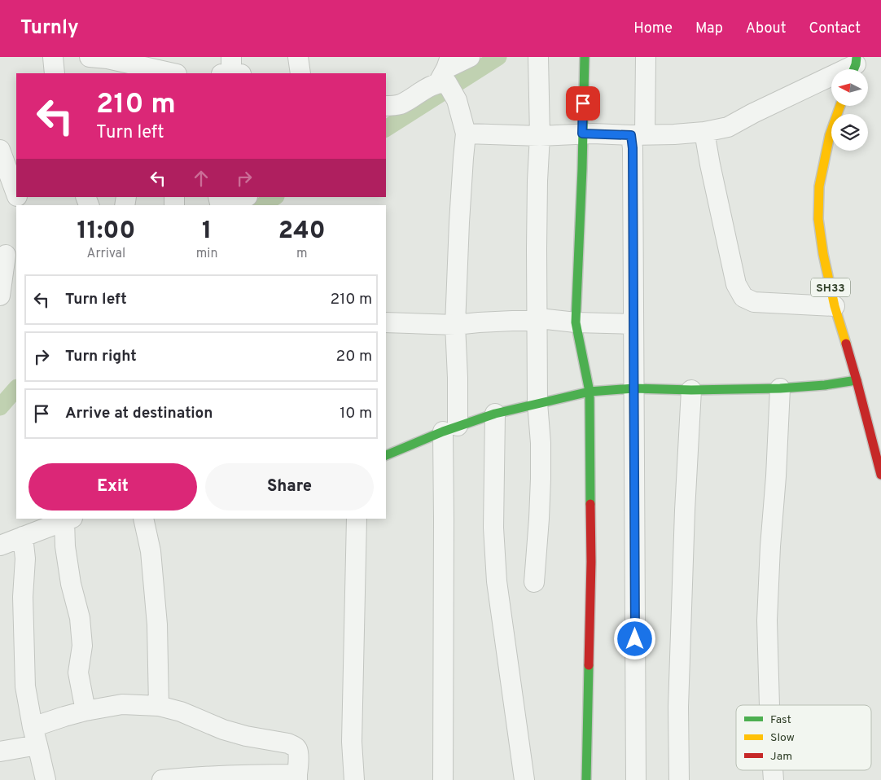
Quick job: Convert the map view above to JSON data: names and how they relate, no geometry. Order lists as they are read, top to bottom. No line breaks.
{"streets":{"street":["SH33"]},"legend":["Fast","Slow","Jam"],"north":"left","page":{"header":"Turnly","nav":["Home","Map","About","Contact"],"turn":["210 m","Turn left"],"eta":["11:00","Arrival","1","min","240","m"],"list":[{"name":"Turn left","value":"210 m"},{"name":"Turn right","value":"20 m"},{"name":"Arrive at destination","value":"10 m"}],"buttons":["Exit","Share"]}}
